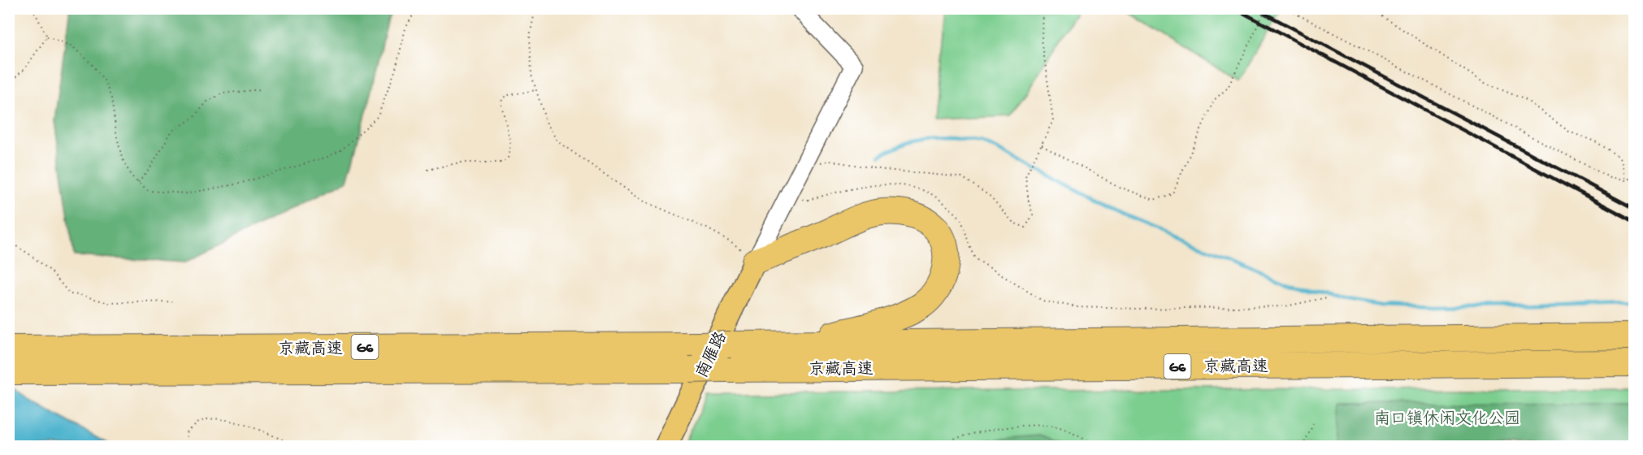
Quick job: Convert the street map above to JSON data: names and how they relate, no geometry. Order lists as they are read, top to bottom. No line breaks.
{"streets":{"highway":["G6","京藏高速"],"main road":["南雁路"]},"parks":["南口镇休闲文化公园"]}
